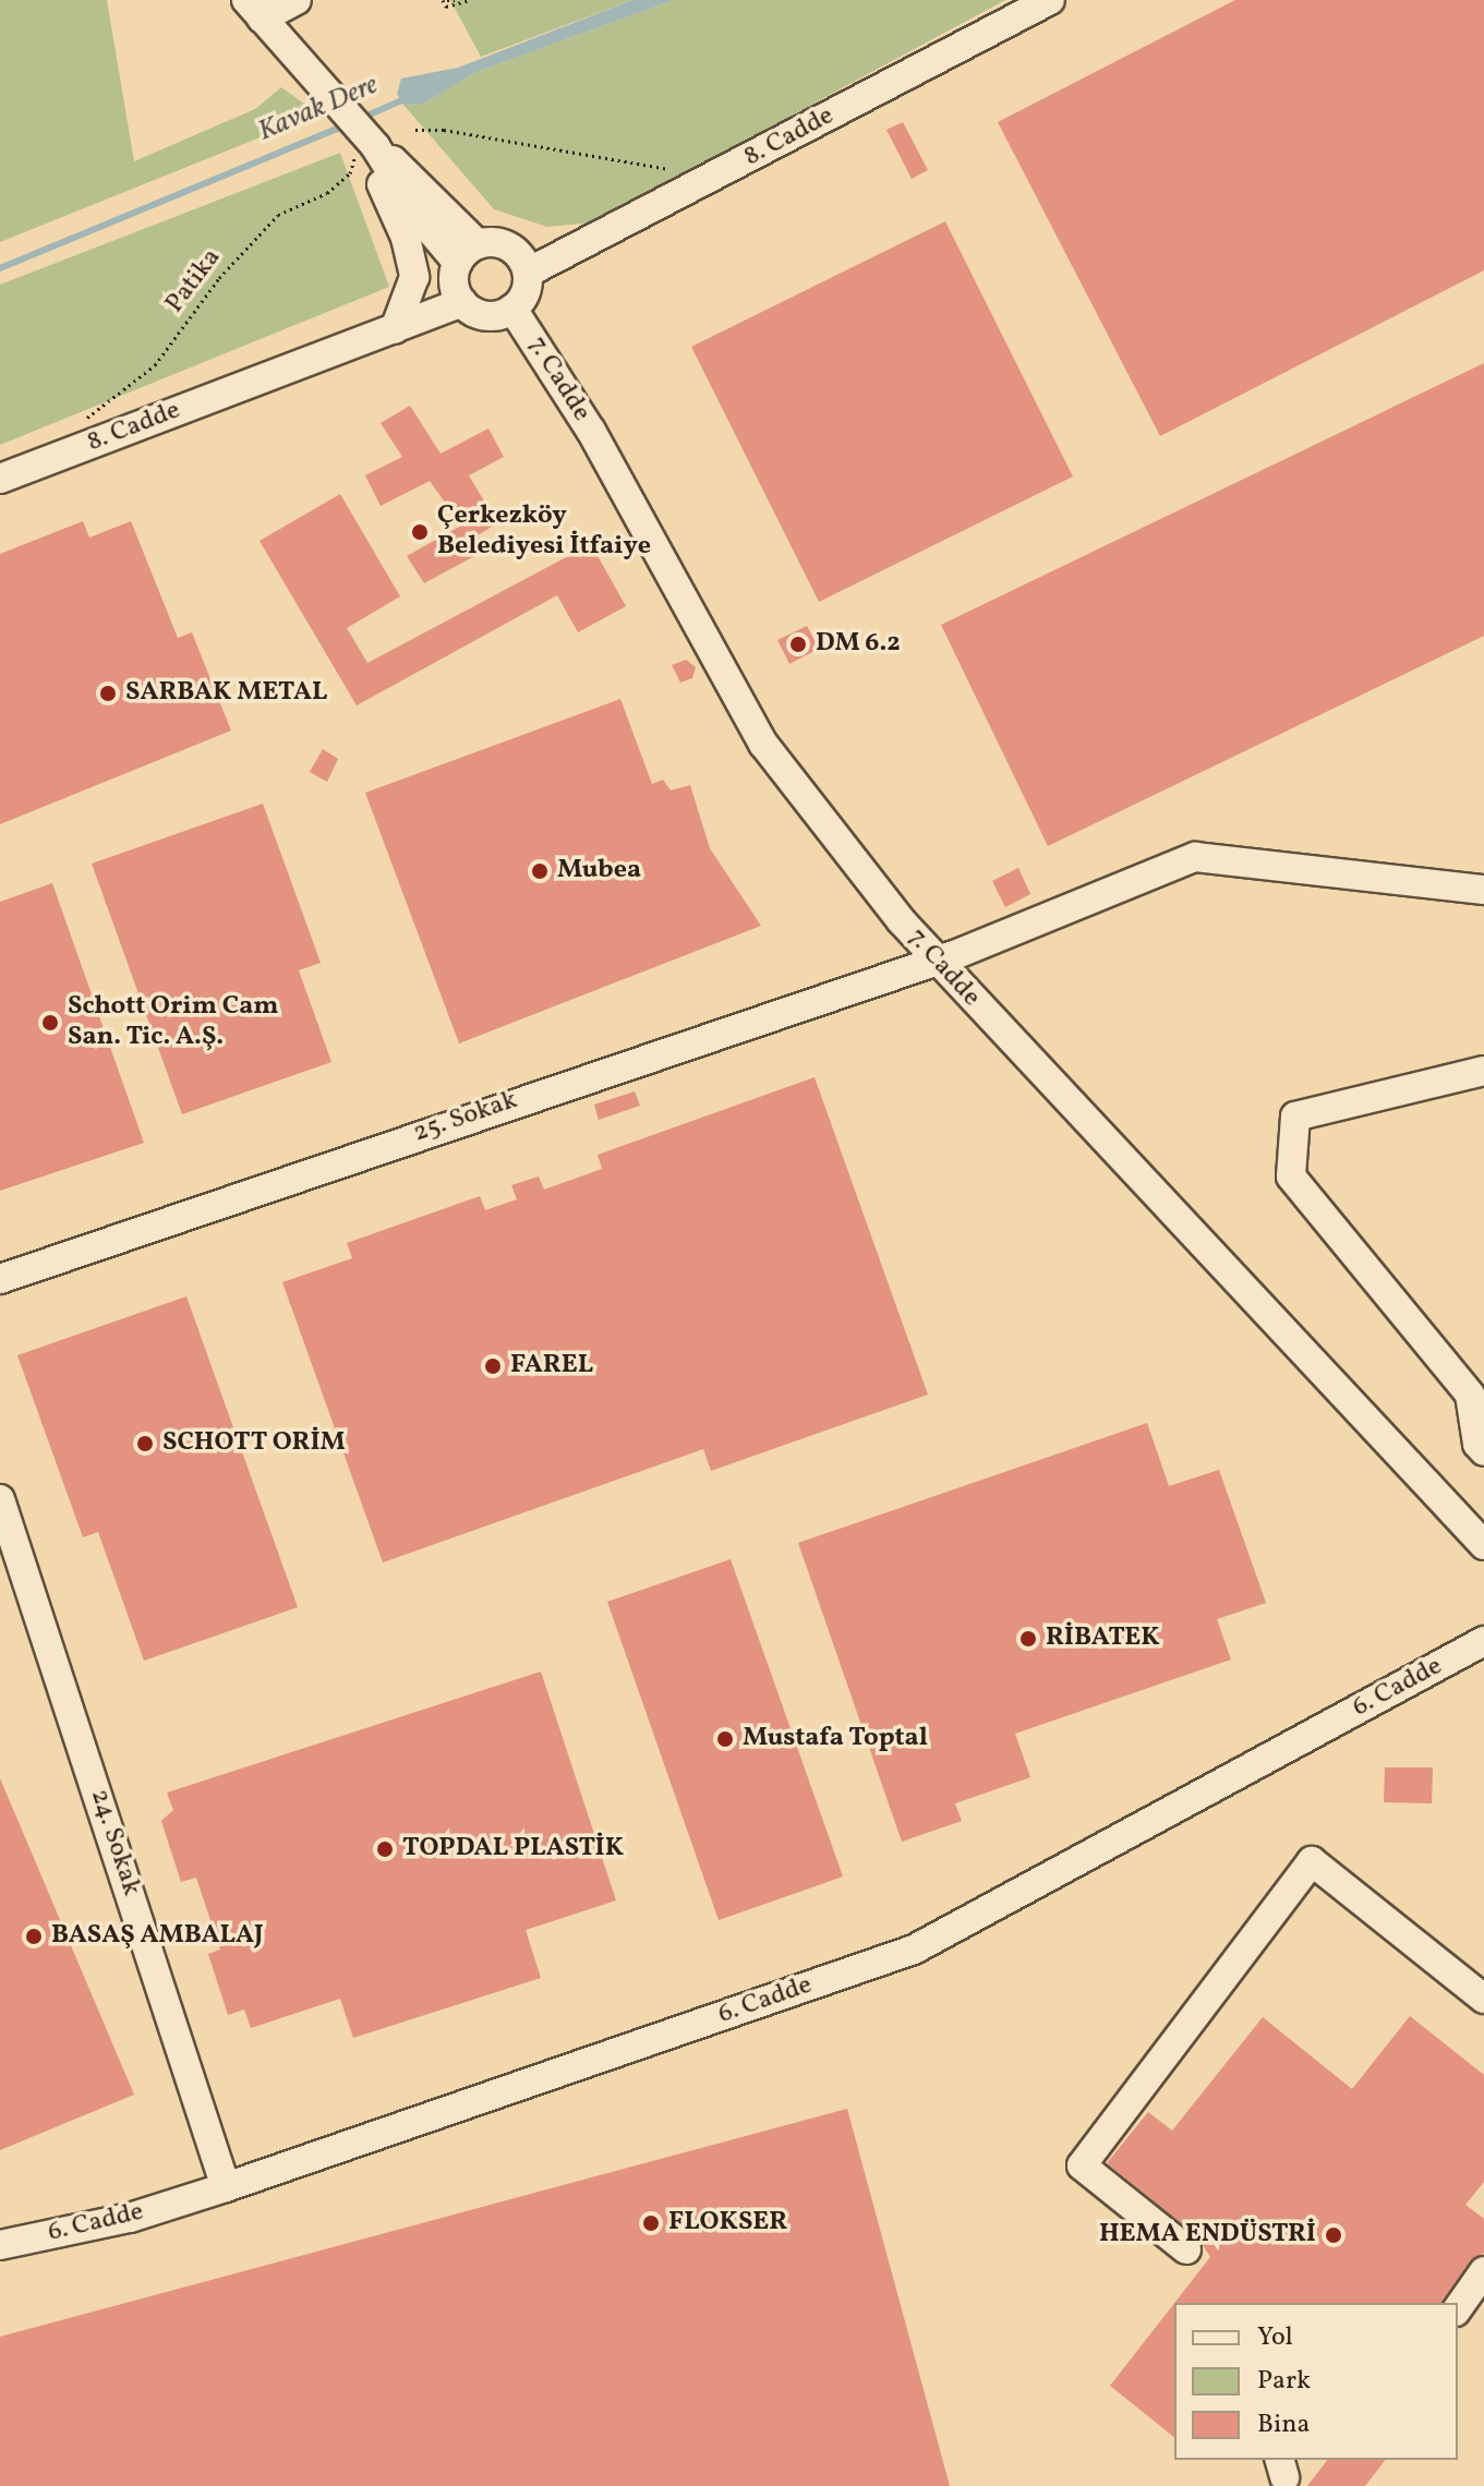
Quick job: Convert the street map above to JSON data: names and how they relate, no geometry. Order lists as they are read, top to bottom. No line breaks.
{"streets":{"street":["8. Cadde","7. Cadde","25. Sokak","6. Cadde","24. Sokak"],"path":["Patika"]},"crossings":[["8. Cadde","7. Cadde"],["7. Cadde","25. Sokak"],["6. Cadde","24. Sokak"]],"water":["Kavak Dere"],"places":["Çerkezköy Belediyesi İtfaiye","DM 6.2","SARBAK METAL","Mubea","Schott Orim Cam San. Tic. A.Ş.","FAREL","SCHOTT ORİM","RİBATEK","Mustafa Toptal","TOPDAL PLASTİK","BASAŞ AMBALAJ","FLOKSER","HEMA ENDÜSTRİ"],"legend":["Yol","Park","Bina"]}
